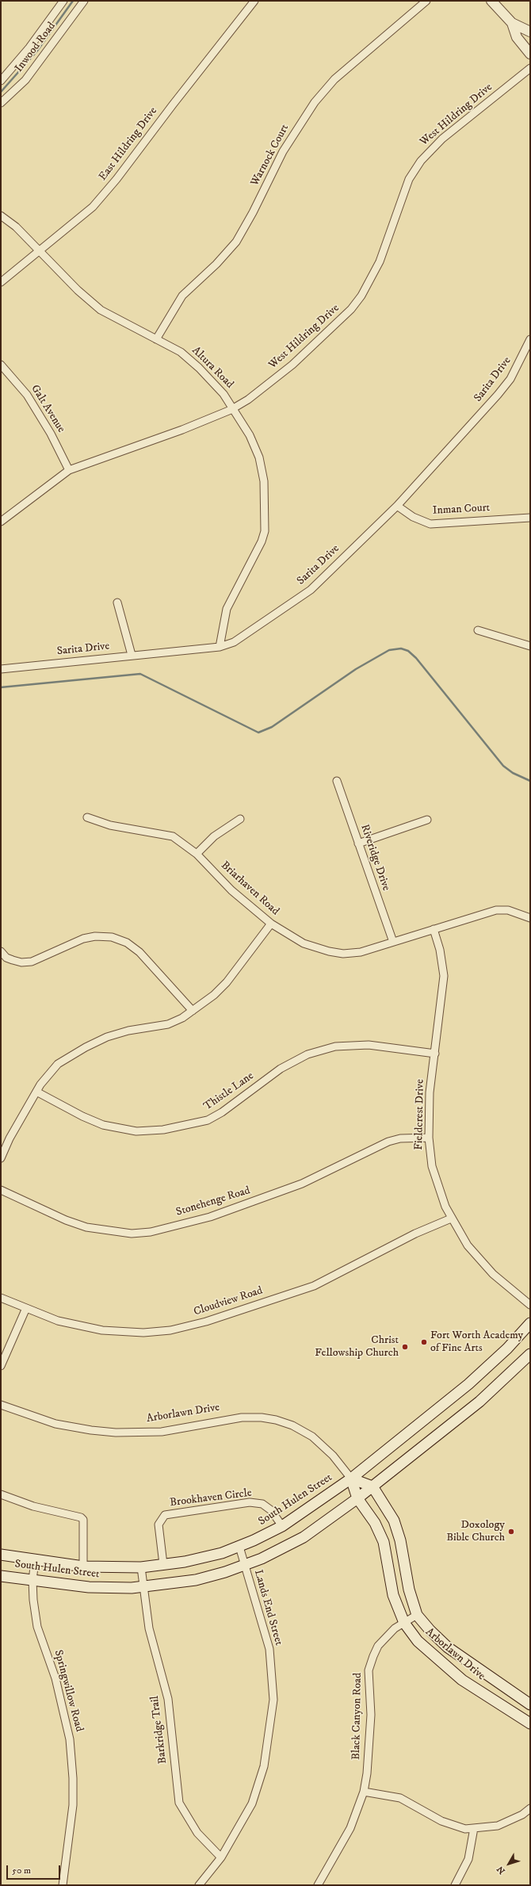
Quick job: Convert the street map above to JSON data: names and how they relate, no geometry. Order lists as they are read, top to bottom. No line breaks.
{"streets":{"main road":["Arborlawn Drive","South Hulen Street"],"street":["Inwood Road","West Hildring Drive","East Hildring Drive","Warnock Court","Altura Road","Sarita Drive","Galt Avenue","Inman Court","Riveridge Drive","Briarhaven Road","Thistle Lane","Fieldcrest Drive","Stonehenge Road","Cloudview Road","Brookhaven Circle","Lands End Street","Springwillow Road","Black Canyon Road","Barkridge Trail"]},"crossings":[["West Hildring Drive","Altura Road"],["West Hildring Drive","Galt Avenue"],["East Hildring Drive","Altura Road"],["Warnock Court","Altura Road"],["Altura Road","Sarita Drive"],["Sarita Drive","Inman Court"],["Riveridge Drive","Briarhaven Road"],["Briarhaven Road","Fieldcrest Drive"],["Thistle Lane","Fieldcrest Drive"],["Fieldcrest Drive","Stonehenge Road"],["Fieldcrest Drive","Cloudview Road"],["Arborlawn Drive","South Hulen Street"],["Arborlawn Drive","Black Canyon Road"],["Brookhaven Circle","South Hulen Street"],["South Hulen Street","Lands End Street"],["South Hulen Street","Springwillow Road"],["South Hulen Street","Barkridge Trail"],["Lands End Street","Barkridge Trail"]],"places":["Fort Worth Academy of Fine Arts","Christ Fellowship Church","Doxology Bible Church"],"scale_bar":"50 m","north":"bottom left"}
